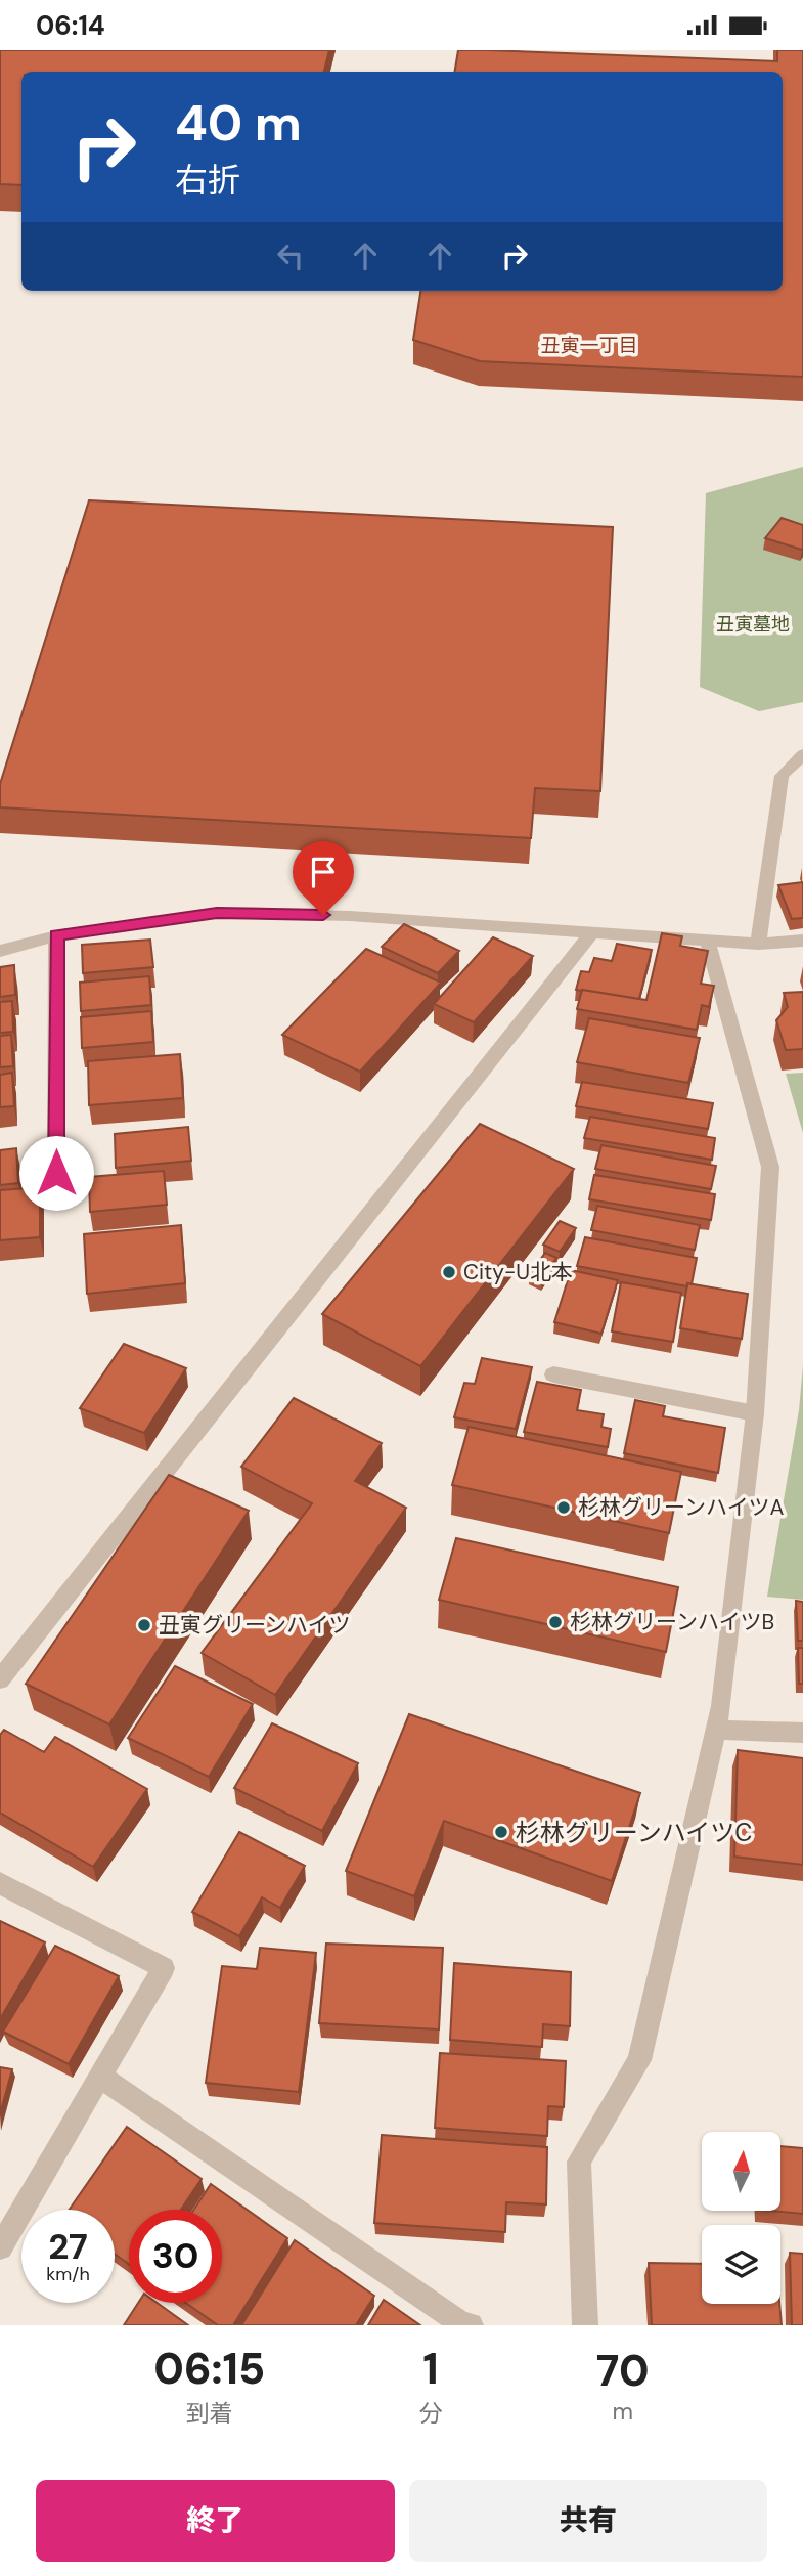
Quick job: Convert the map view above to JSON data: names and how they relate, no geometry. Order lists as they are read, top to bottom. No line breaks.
{"districts":["丑寅一丁目"],"parks":["丑寅墓地"],"places":["City-U北本","杉林グリーンハイツA","杉林グリーンハイツB","丑寅グリーンハイツ","杉林グリーンハイツC"],"north":"top","page":{"status":"06:14","turn":["40 m","右折"],"speed":"27 km/h","limit":"30","eta":["06:15","到着","1","分","70","m"],"buttons":["終了","共有"]}}
